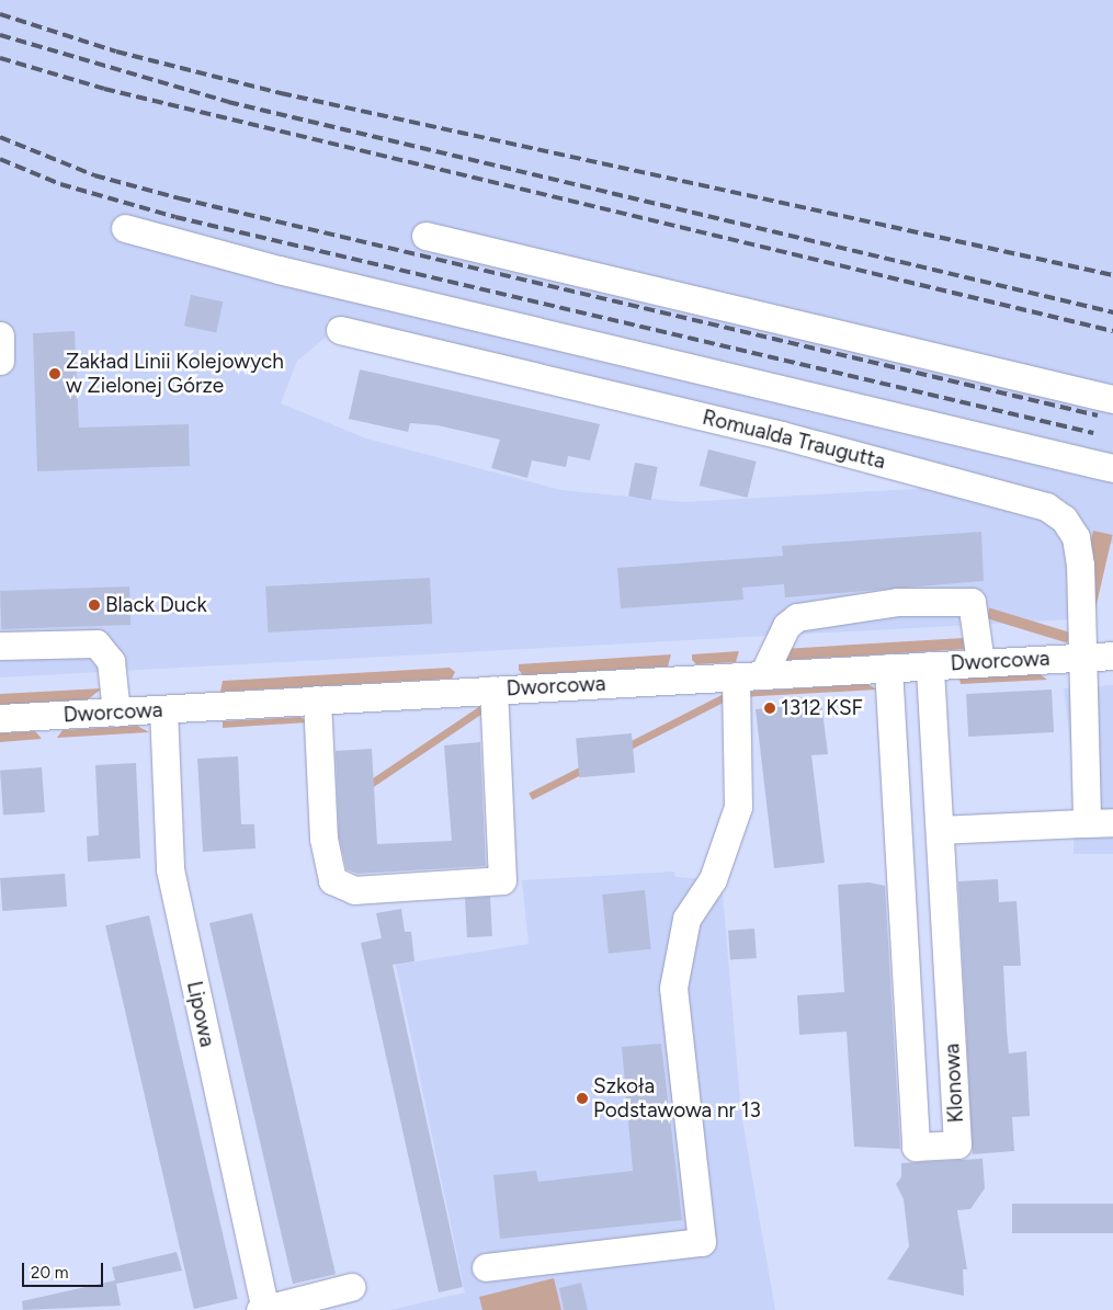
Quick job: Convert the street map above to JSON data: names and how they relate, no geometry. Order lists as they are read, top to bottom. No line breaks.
{"streets":{"street":["Romualda Traugutta","Dworcowa","Lipowa","Klonowa"]},"crossings":[["Romualda Traugutta","Dworcowa"],["Dworcowa","Lipowa"],["Dworcowa","Klonowa"]],"places":["Zakład Linii Kolejowych w Zielonej Górze","Black Duck","1312 KSF","Szkoła Podstawowa nr 13"],"scale_bar":"20 m"}
